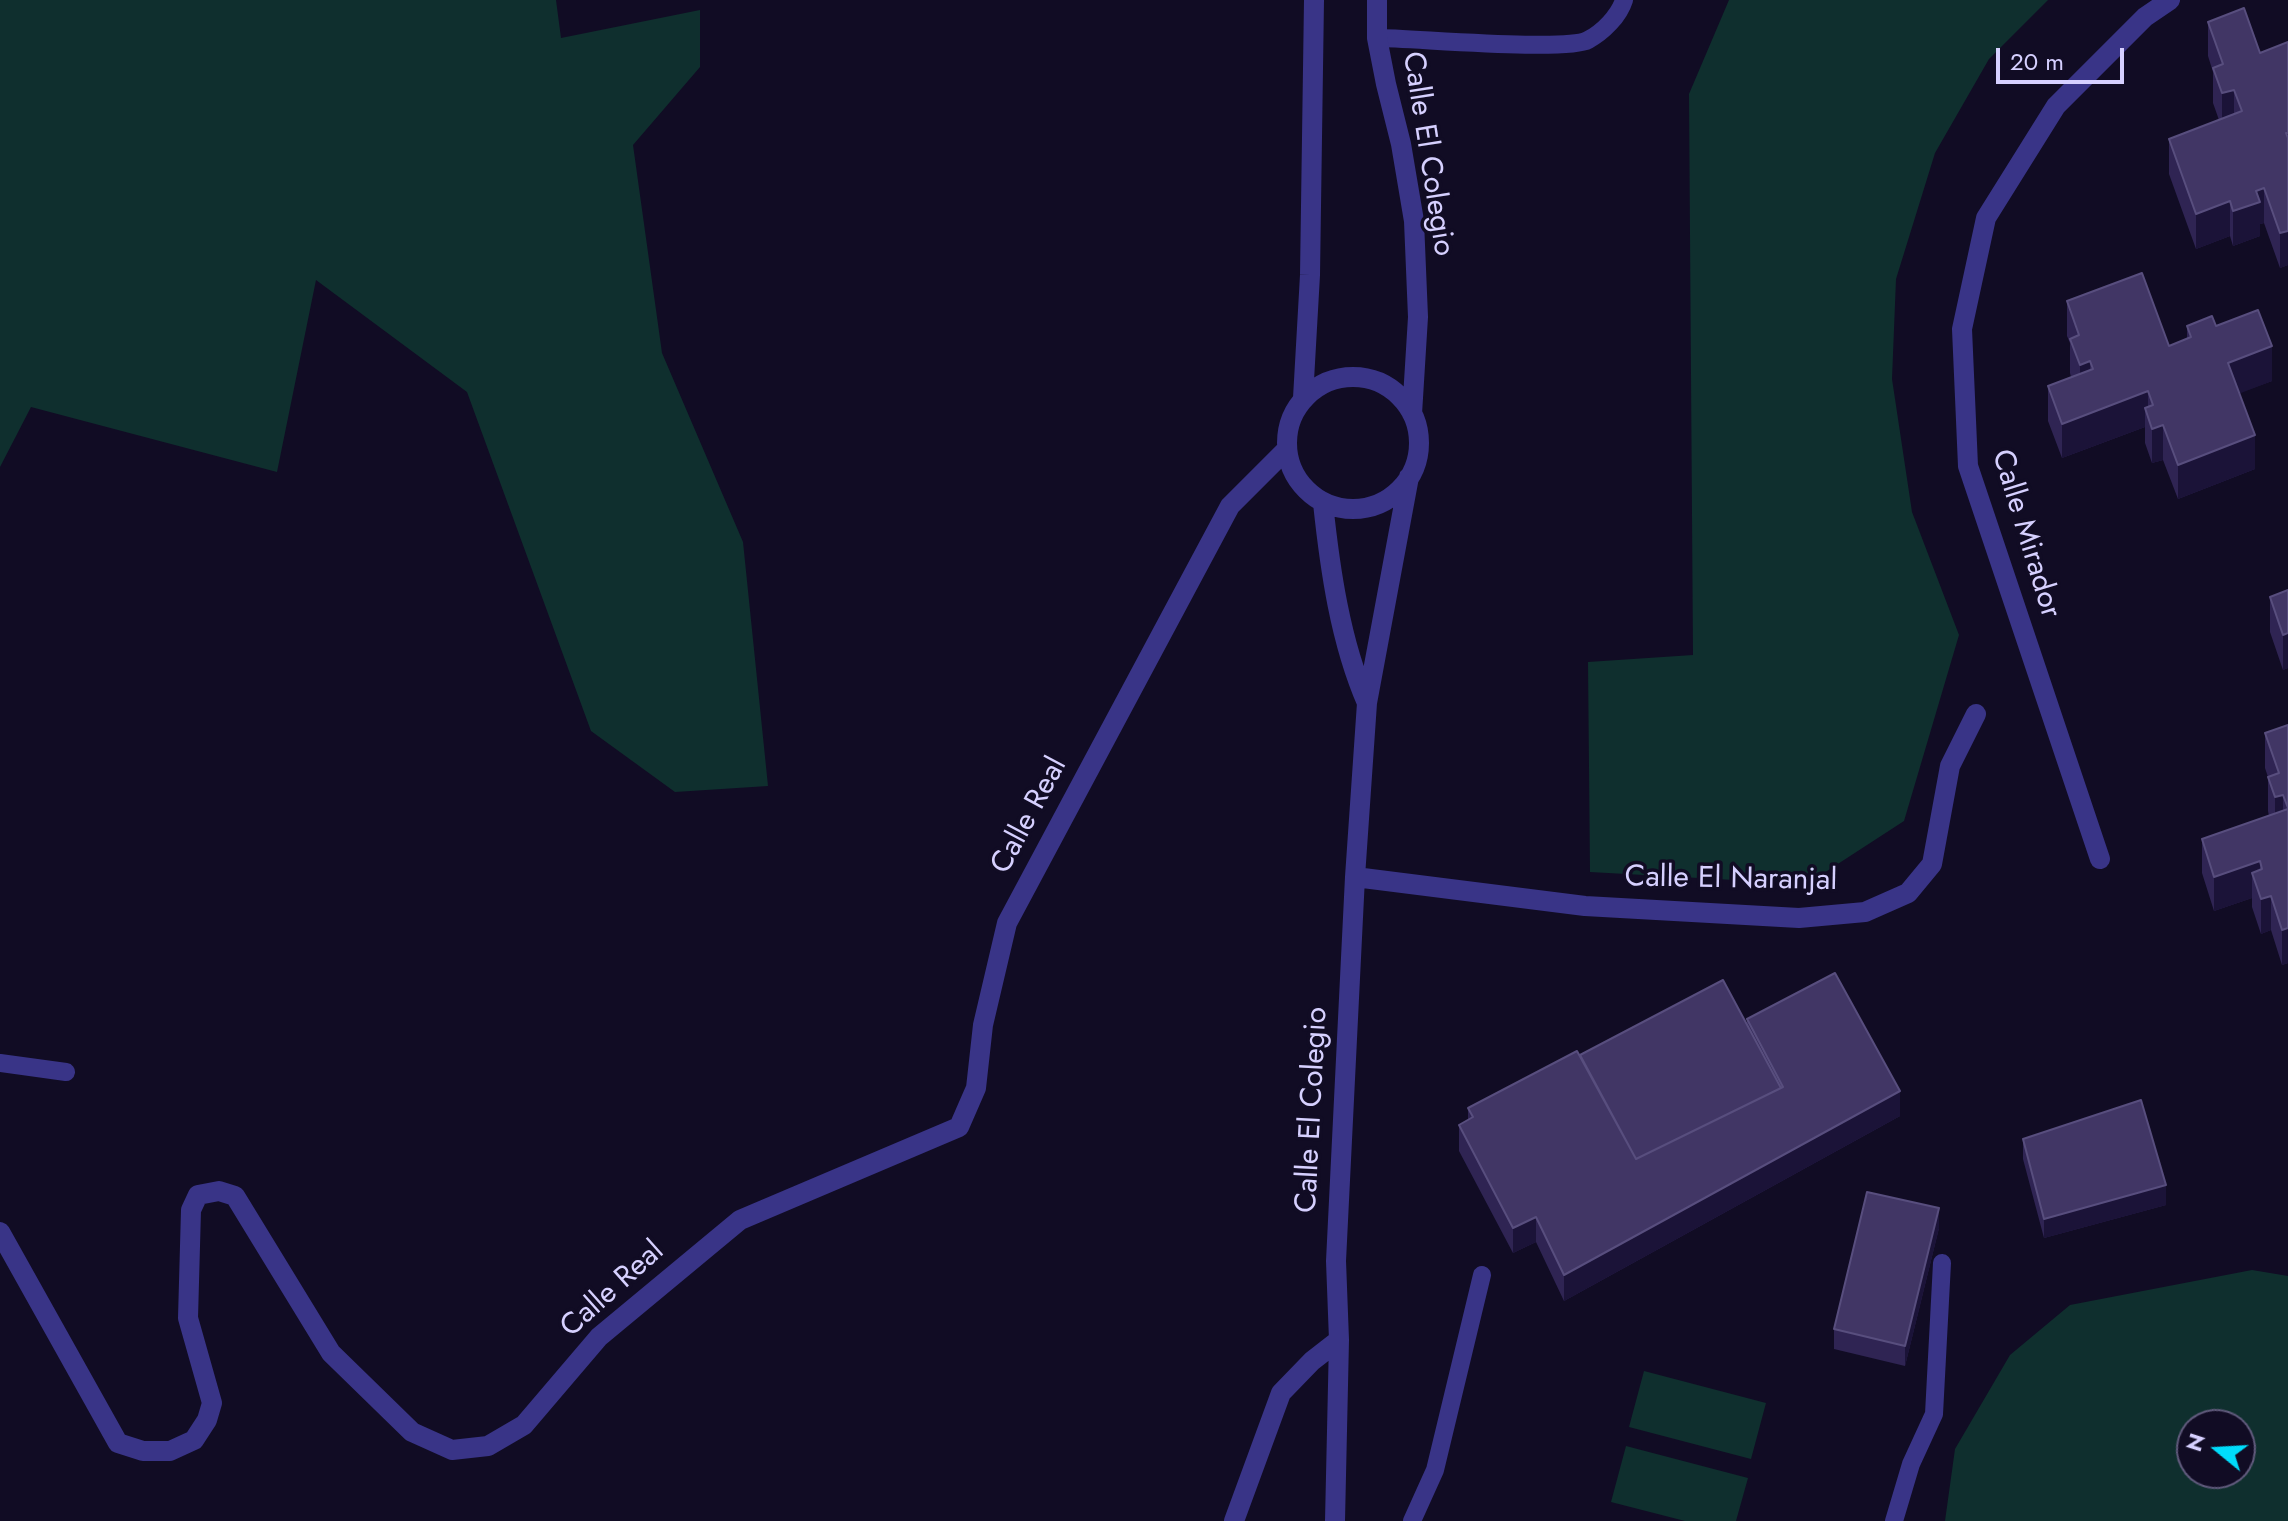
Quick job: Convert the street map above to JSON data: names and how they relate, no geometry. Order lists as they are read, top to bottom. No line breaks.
{"streets":{"street":["Calle El Colegio","Calle Mirador","Calle Real","Calle El Naranjal"]},"crossings":[["Calle El Colegio","Calle Real"],["Calle El Colegio","Calle El Naranjal"]],"scale_bar":"20 m","north":"left"}
